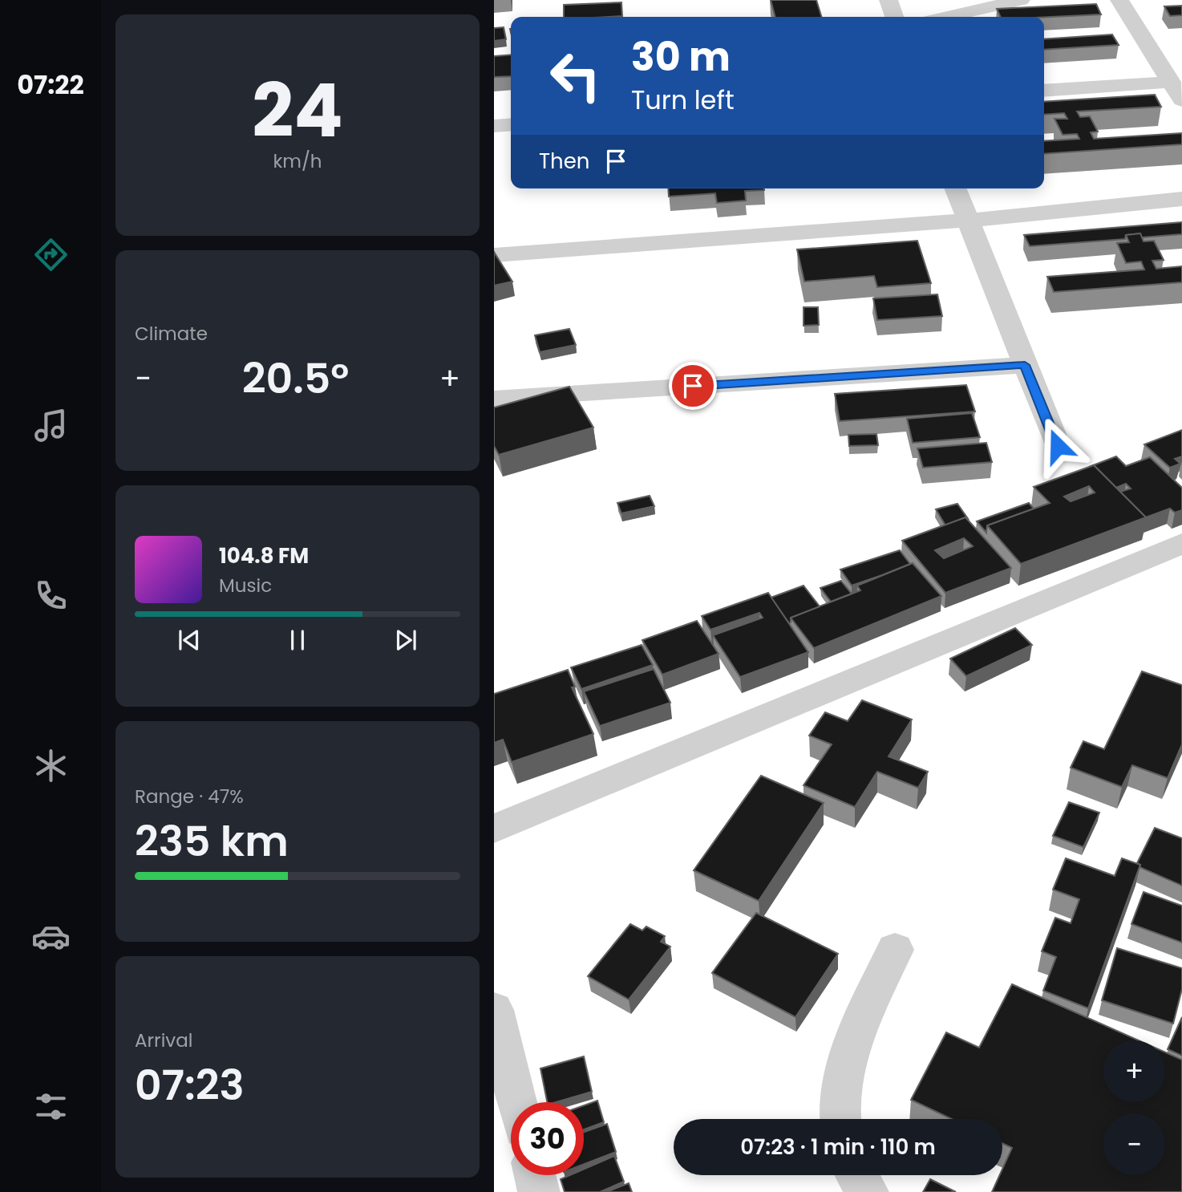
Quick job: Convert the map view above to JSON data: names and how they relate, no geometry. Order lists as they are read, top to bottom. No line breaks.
{"page":{"tabs":"07:22","tile":[["24","km/h"],"Climate",["Range · 47%","235 km"],["Arrival","07:23"]],"turn":["30 m","Turn left"],"then":"Then","heat":["−","20.5°","+"],"song":["104.8 FM","Music"],"map_buttons":["+","−"],"limit":"30","trip":"07:23 · 1 min · 110 m"}}
